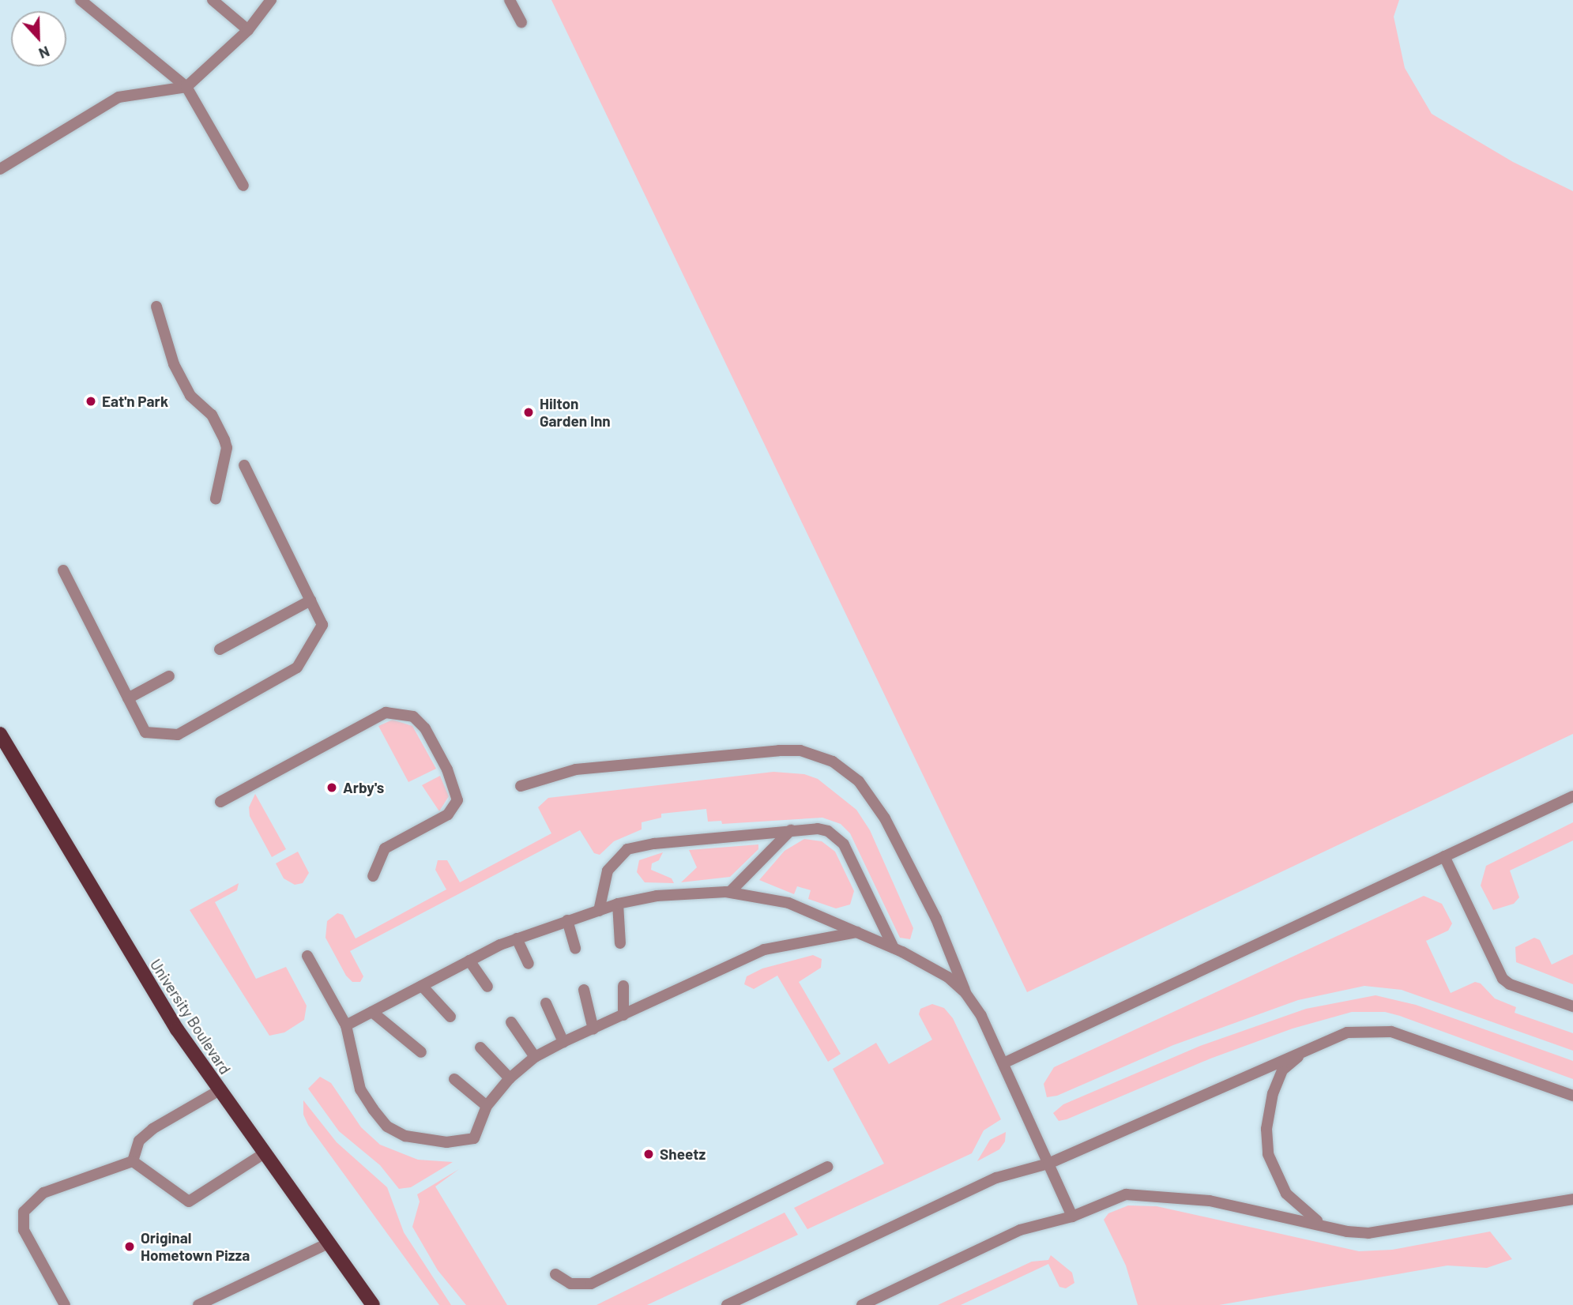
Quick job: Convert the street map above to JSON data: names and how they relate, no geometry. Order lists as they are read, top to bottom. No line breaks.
{"streets":{"main road":["University Boulevard"]},"places":["Eat'n Park","Hilton Garden Inn","Arby's","Sheetz","Original Hometown Pizza"],"north":"bottom"}
